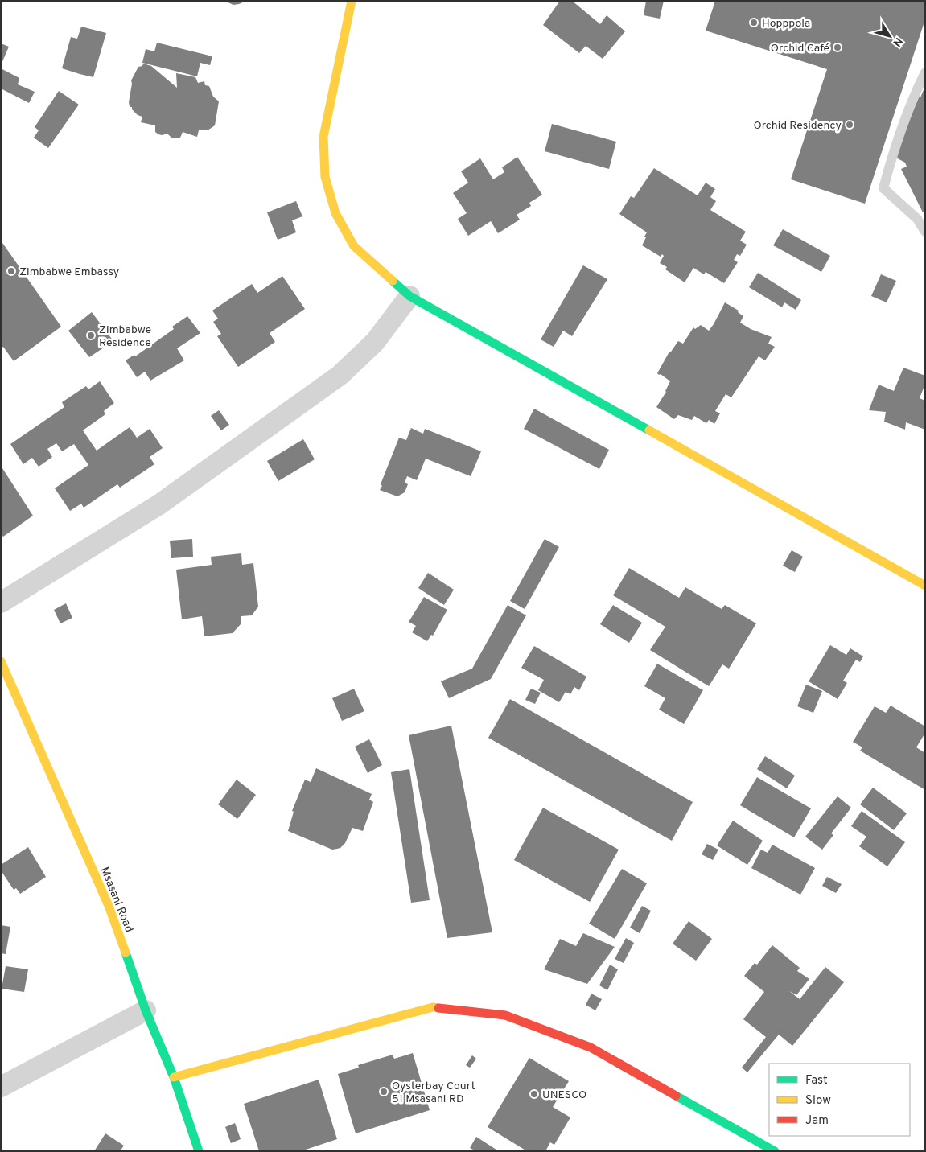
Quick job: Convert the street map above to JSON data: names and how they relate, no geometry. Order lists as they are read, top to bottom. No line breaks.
{"streets":{"street":["Msasani Road"]},"places":["Hopppola","Orchid Café","Orchid Residency","Zimbabwe Embassy","Zimbabwe Residence","Oysterbay Court 51 Msasani RD","UNESCO"],"legend":["Fast","Slow","Jam"],"north":"bottom right"}
